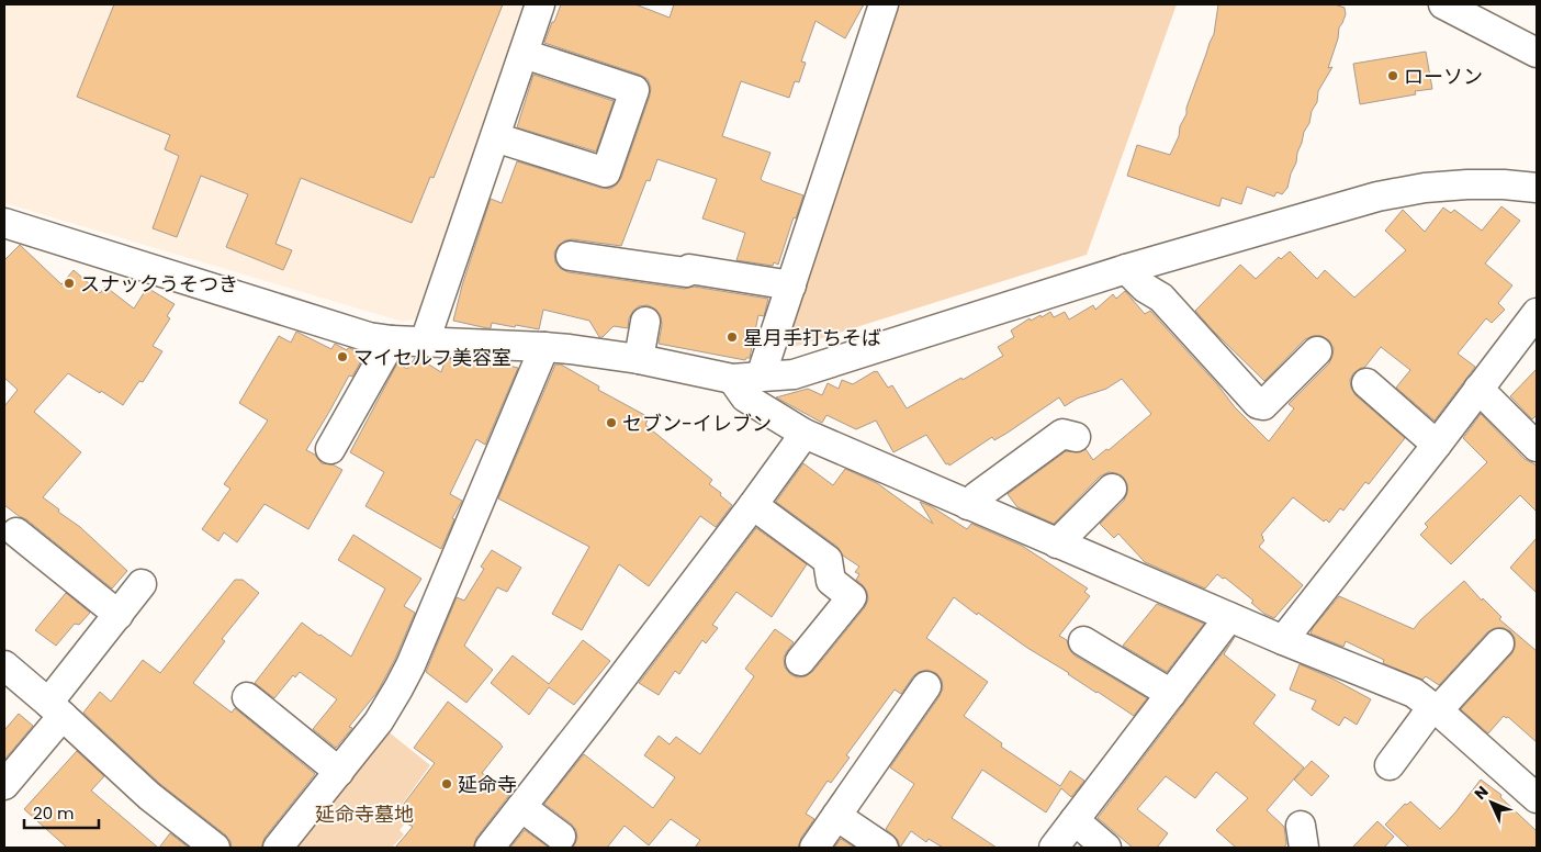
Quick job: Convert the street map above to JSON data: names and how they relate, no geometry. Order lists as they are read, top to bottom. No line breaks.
{"parks":["延命寺墓地"],"places":["ローソン","スナックうそつき","星月手打ちそば","マイセルフ美容室","セブン-イレブン","延命寺"],"scale_bar":"20 m","north":"top left"}
